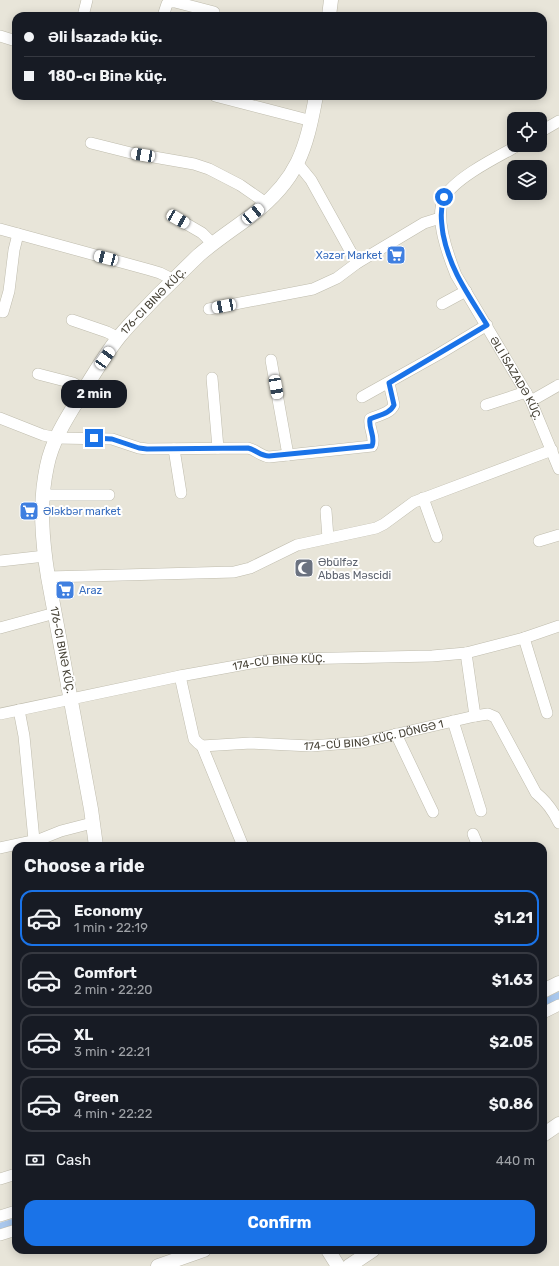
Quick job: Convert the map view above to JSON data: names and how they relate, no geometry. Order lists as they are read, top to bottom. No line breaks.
{"streets":{"street":["ƏLI İSAZADƏ KÜÇ.","174-CÜ BINƏ KÜÇ.","174-CÜ BINƏ KÜÇ. DÖNGƏ 1"]},"places":{"supermarket":["Xəzər Market","Ələkbər market","Araz"],"mosque":["Əbülfəz Abbas Məscidi"]},"page":{"banner":["Əli İsazadə küç.","180-cı Binə küç."],"bubble":"2 min","heading":"Choose a ride","list":[{"name":"Economy","note":"1 min · 22:19","value":"$1.21"},{"name":"Comfort","note":"2 min · 22:20","value":"$1.63"},{"name":"XL","note":"3 min · 22:21","value":"$2.05"},{"name":"Green","note":"4 min · 22:22","value":"$0.86"}],"pay":["Cash","440 m"],"buttons":"Confirm"}}
